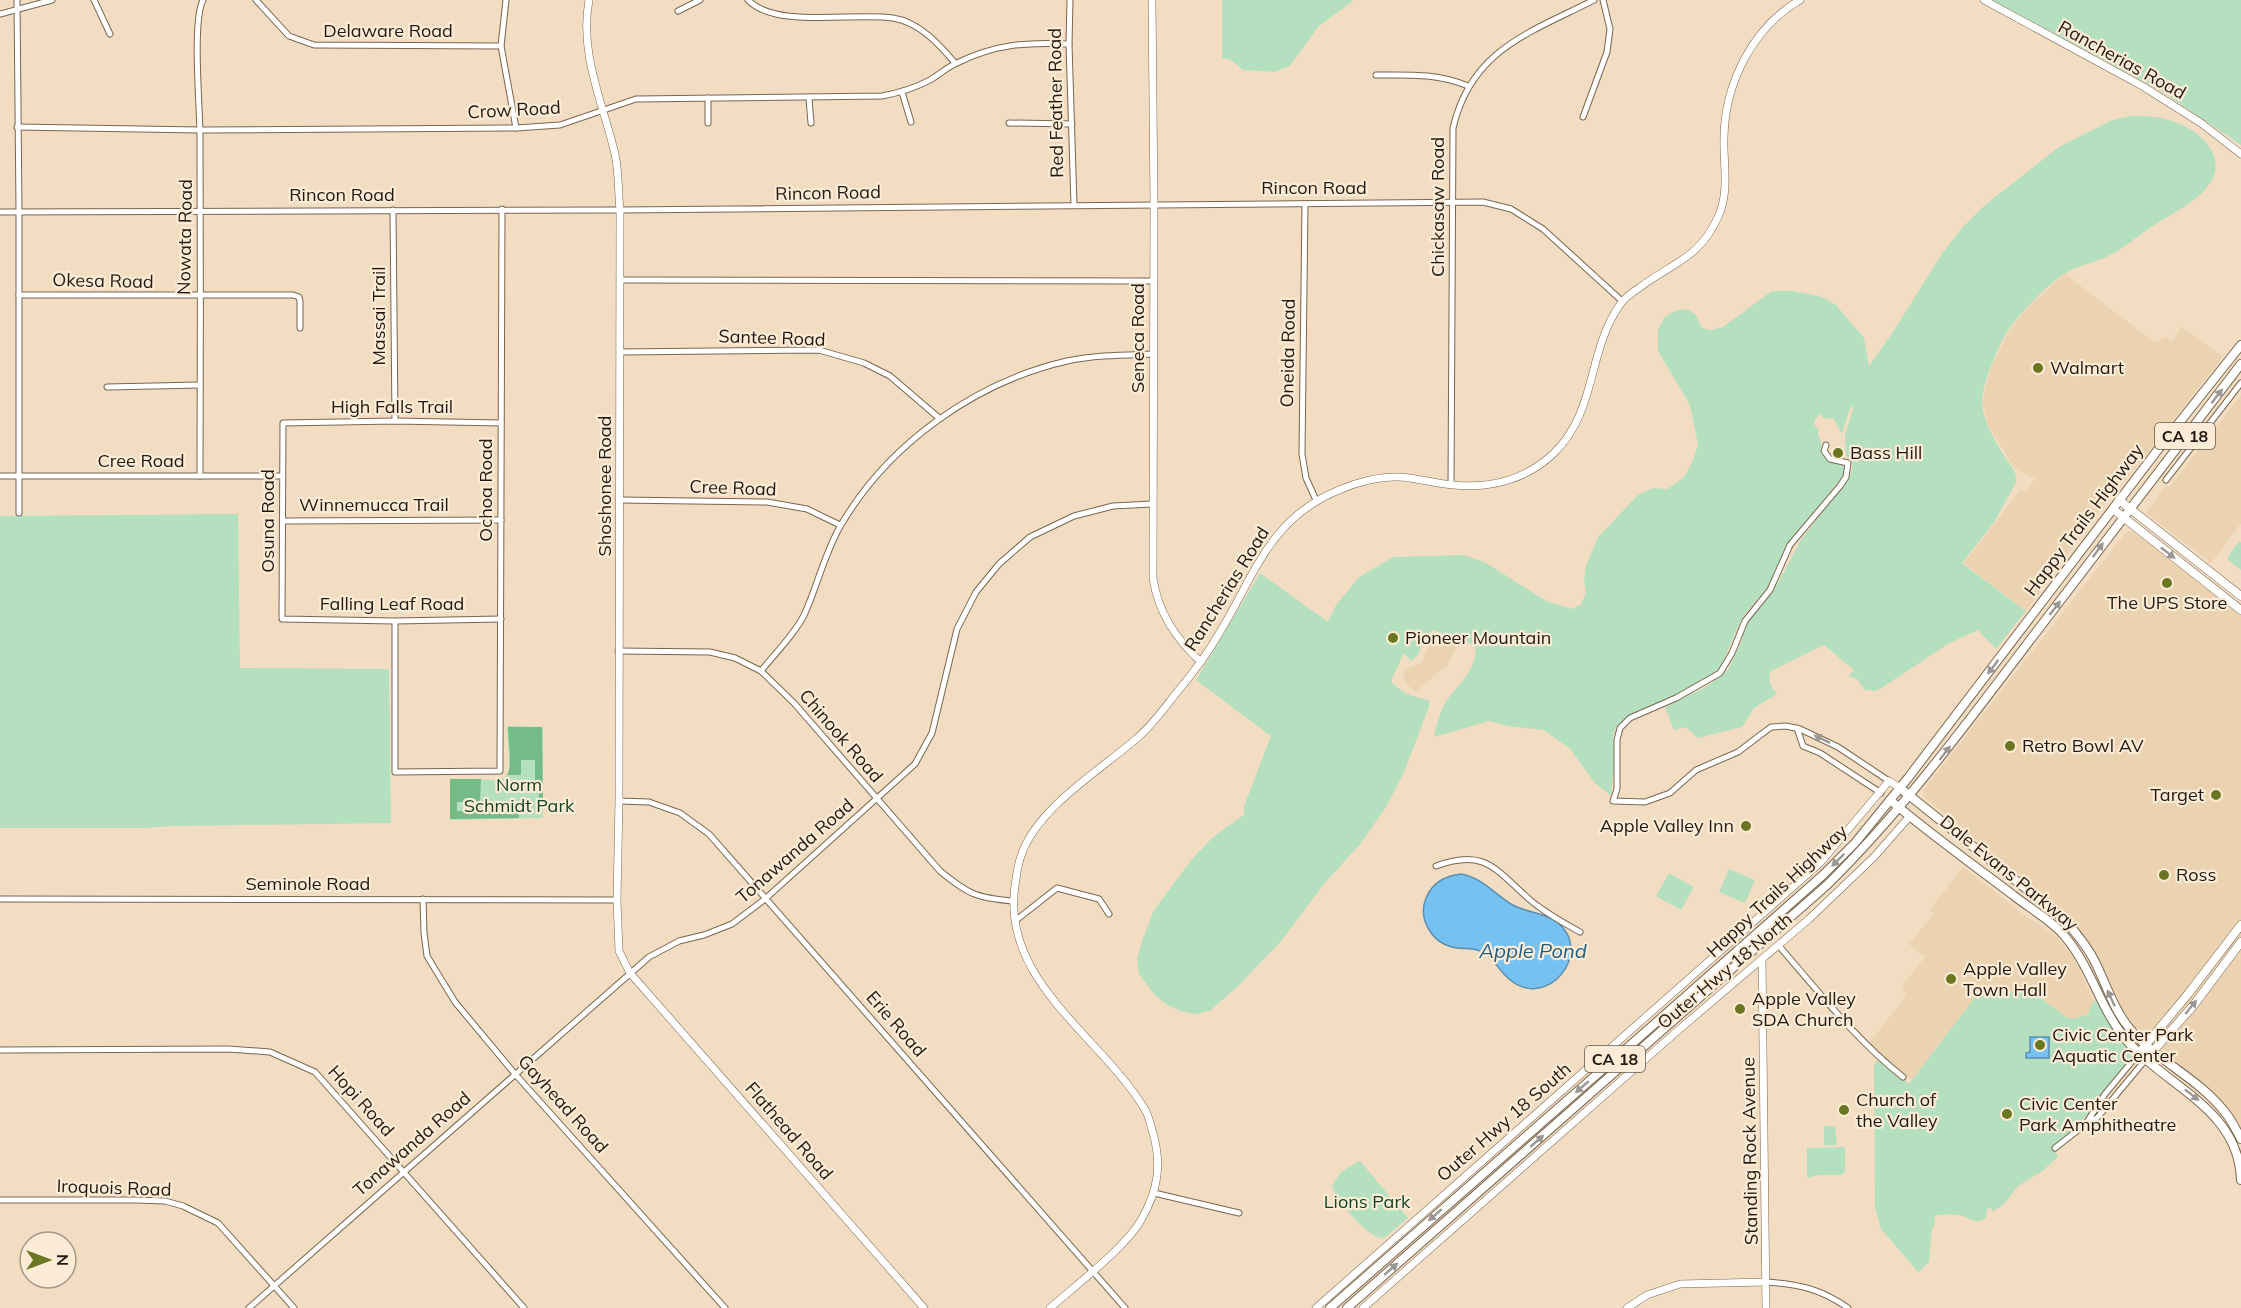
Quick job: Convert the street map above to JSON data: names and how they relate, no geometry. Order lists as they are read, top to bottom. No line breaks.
{"streets":{"main road":["CA 18","Happy Trails Highway","Dale Evans Parkway"],"street":["Delaware Road","Rancherias Road","Red Feather Road","Crow Road","Rincon Road","Chickasaw Road","Nowata Road","Okesa Road","Massai Trail","Santee Road","Seneca Road","Oneida Road","High Falls Trail","Cree Road","Shoshonee Road","Ochoa Road","Winnemucca Trail","Osuna Road","Falling Leaf Road","Chinook Road","Tonawanda Road","Seminole Road","Outer Hwy 18 North","Erie Road","Hopi Road","Gayhead Road","Outer Hwy 18 South","Flathead Road","Standing Rock Avenue","Iroquois Road"]},"crossings":[["Rancherias Road","Rincon Road"],["Rancherias Road","Chickasaw Road"],["Rancherias Road","Seneca Road"],["Rancherias Road","Oneida Road"],["Rancherias Road","Chinook Road"],["Rancherias Road","Erie Road"],["Red Feather Road","Crow Road"],["Red Feather Road","Rincon Road"],["Crow Road","Nowata Road"],["Crow Road","Shoshonee Road"],["Rincon Road","Chickasaw Road"],["Rincon Road","Nowata Road"],["Rincon Road","Massai Trail"],["Rincon Road","Seneca Road"],["Rincon Road","Oneida Road"],["Rincon Road","Shoshonee Road"],["Rincon Road","Ochoa Road"],["Nowata Road","Okesa Road"],["Nowata Road","Cree Road"],["Massai Trail","High Falls Trail"],["Santee Road","Shoshonee Road"],["Seneca Road","Tonawanda Road"],["High Falls Trail","Ochoa Road"],["High Falls Trail","Osuna Road"],["Cree Road","Shoshonee Road"],["Cree Road","Osuna Road"],["Shoshonee Road","Chinook Road"],["Shoshonee Road","Tonawanda Road"],["Shoshonee Road","Seminole Road"],["Shoshonee Road","Erie Road"],["Shoshonee Road","Flathead Road"],["Ochoa Road","Winnemucca Trail"],["Ochoa Road","Falling Leaf Road"],["Winnemucca Trail","Osuna Road"],["Happy Trails Highway","Dale Evans Parkway"],["Osuna Road","Falling Leaf Road"],["Chinook Road","Tonawanda Road"],["Tonawanda Road","Erie Road"],["Tonawanda Road","Hopi Road"],["Tonawanda Road","Gayhead Road"],["Tonawanda Road","Flathead Road"],["Tonawanda Road","Iroquois Road"],["Dale Evans Parkway","Outer Hwy 18 North"],["Seminole Road","Gayhead Road"],["Outer Hwy 18 North","Standing Rock Avenue"]],"water":["Apple Pond"],"parks":["Norm Schmidt Park","Lions Park"],"places":["Walmart","Bass Hill","The UPS Store","Pioneer Mountain","Retro Bowl AV","Target","Apple Valley Inn","Ross","Apple Valley Town Hall","Apple Valley SDA Church","Civic Center Park Aquatic Center","Church of the Valley","Civic Center Park Amphitheatre"],"north":"right"}
